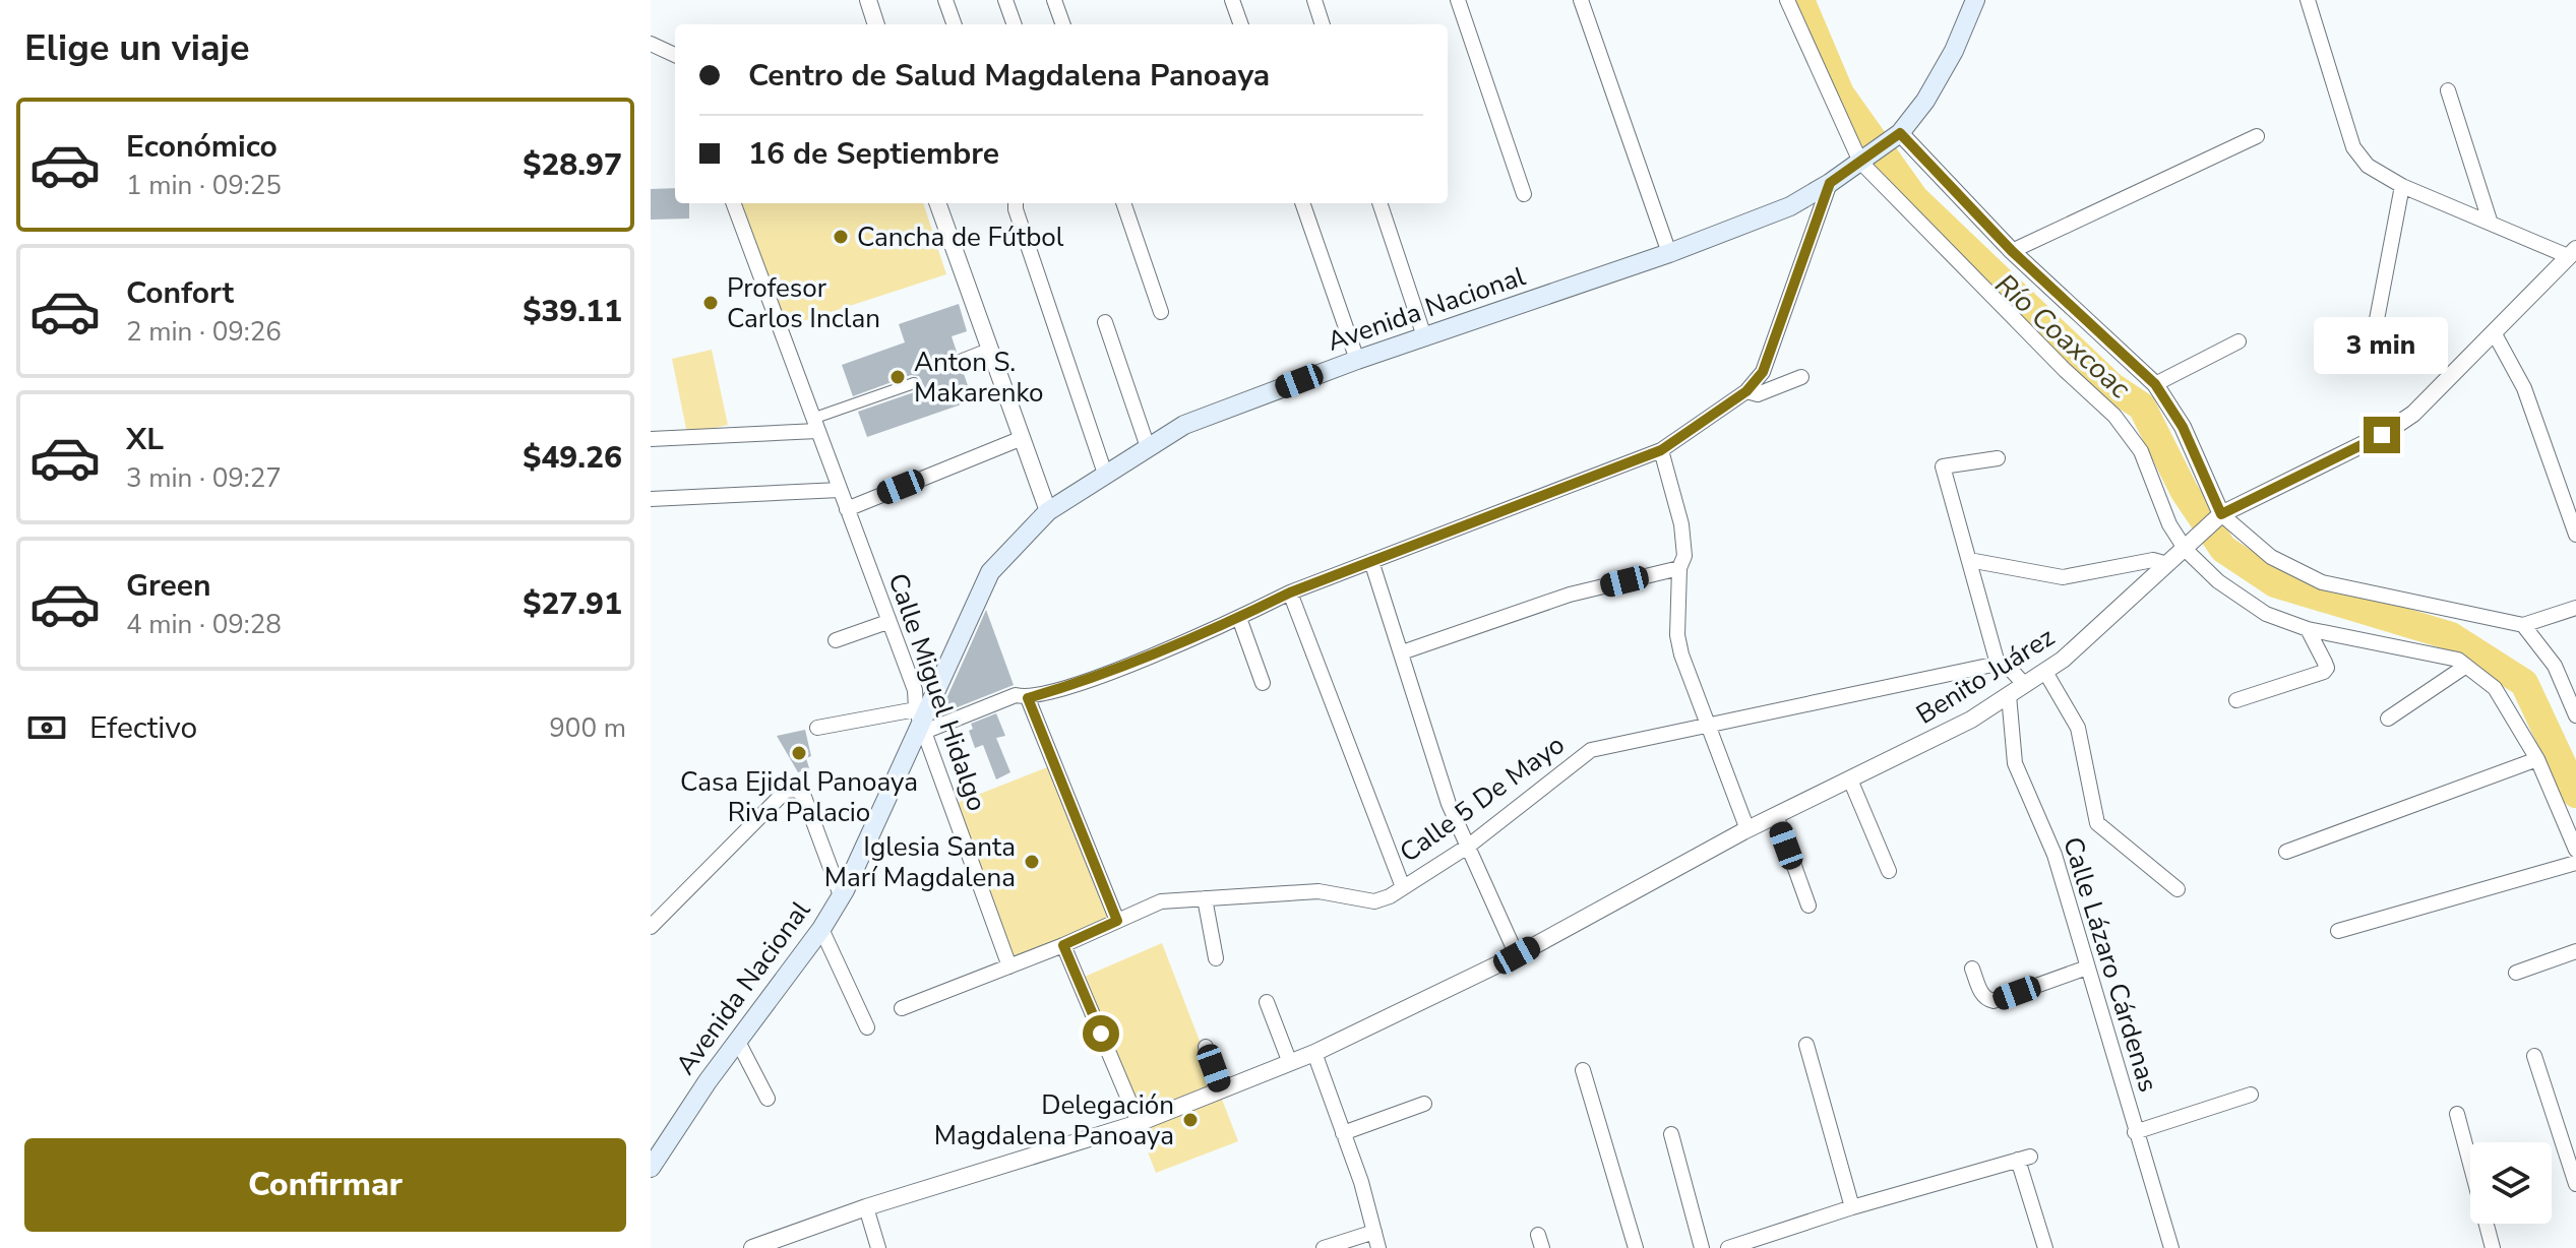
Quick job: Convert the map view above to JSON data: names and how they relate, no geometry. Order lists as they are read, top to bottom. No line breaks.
{"streets":{"main road":["Avenida Nacional"],"street":["Benito Juárez","Calle Miguel Hidalgo","Calle 5 De Mayo","Calle Lázaro Cárdenas"]},"crossings":[["Avenida Nacional","Calle Miguel Hidalgo"],["Benito Juárez","Calle Lázaro Cárdenas"]],"water":["Río Coaxcoac"],"places":["Cancha de Fútbol","Profesor Carlos Inclan","Anton S. Makarenko","Casa Ejidal Panoaya Riva Palacio","Iglesia Santa Marí Magdalena","Delegación Magdalena Panoaya"],"page":{"heading":"Elige un viaje","banner":["Centro de Salud Magdalena Panoaya","16 de Septiembre"],"list":[{"name":"Económico","note":"1 min · 09:25","value":"$28.97"},{"name":"Confort","note":"2 min · 09:26","value":"$39.11"},{"name":"XL","note":"3 min · 09:27","value":"$49.26"},{"name":"Green","note":"4 min · 09:28","value":"$27.91"}],"bubble":"3 min","pay":["Efectivo","900 m"],"buttons":"Confirmar"}}
